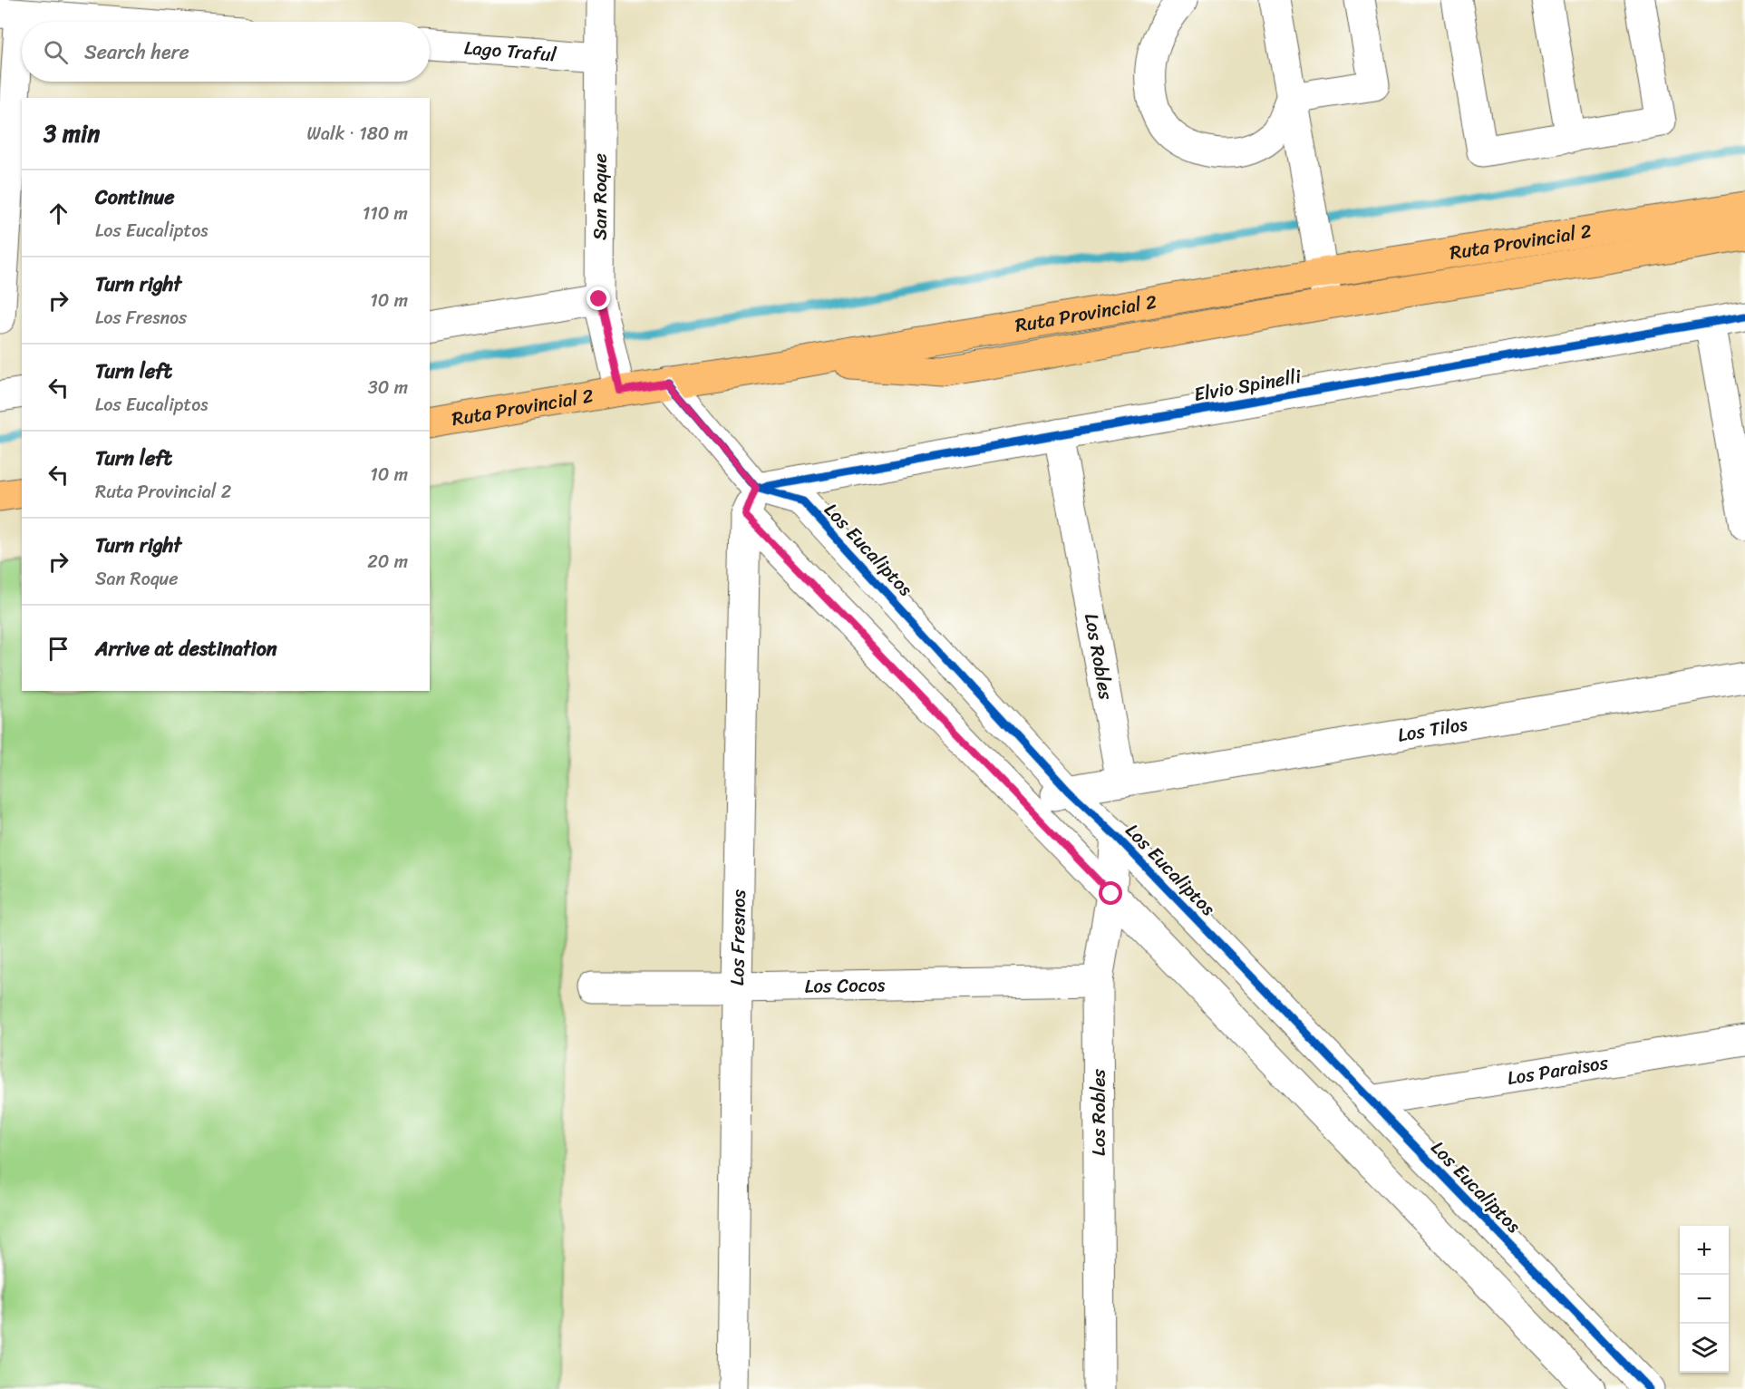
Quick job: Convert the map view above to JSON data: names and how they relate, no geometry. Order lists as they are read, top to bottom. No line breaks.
{"streets":{"main road":["Ruta Provincial 2"],"street":["Lago Traful","San Roque","Elvio Spinelli","Los Eucaliptos","Los Robles","Los Tilos","Los Fresnos","Los Cocos","Los Paraisos"]},"crossings":[["Lago Traful","San Roque"],["San Roque","Ruta Provincial 2"],["Elvio Spinelli","Los Eucaliptos"],["Elvio Spinelli","Los Robles"],["Elvio Spinelli","Los Fresnos"],["Los Eucaliptos","Los Robles"],["Los Eucaliptos","Los Fresnos"],["Los Eucaliptos","Los Paraisos"],["Los Robles","Los Tilos"],["Los Robles","Los Cocos"],["Los Fresnos","Los Cocos"]],"page":{"search":"Search here","heading":["3 min","Walk · 180 m"],"list":[["Continue","Los Eucaliptos","110 m"],["Turn right","Los Fresnos","10 m"],["Turn left","Los Eucaliptos","30 m"],["Turn left","Ruta Provincial 2","10 m"],["Turn right","San Roque","20 m"],"Arrive at destination"],"map_buttons":["+","−"]}}
